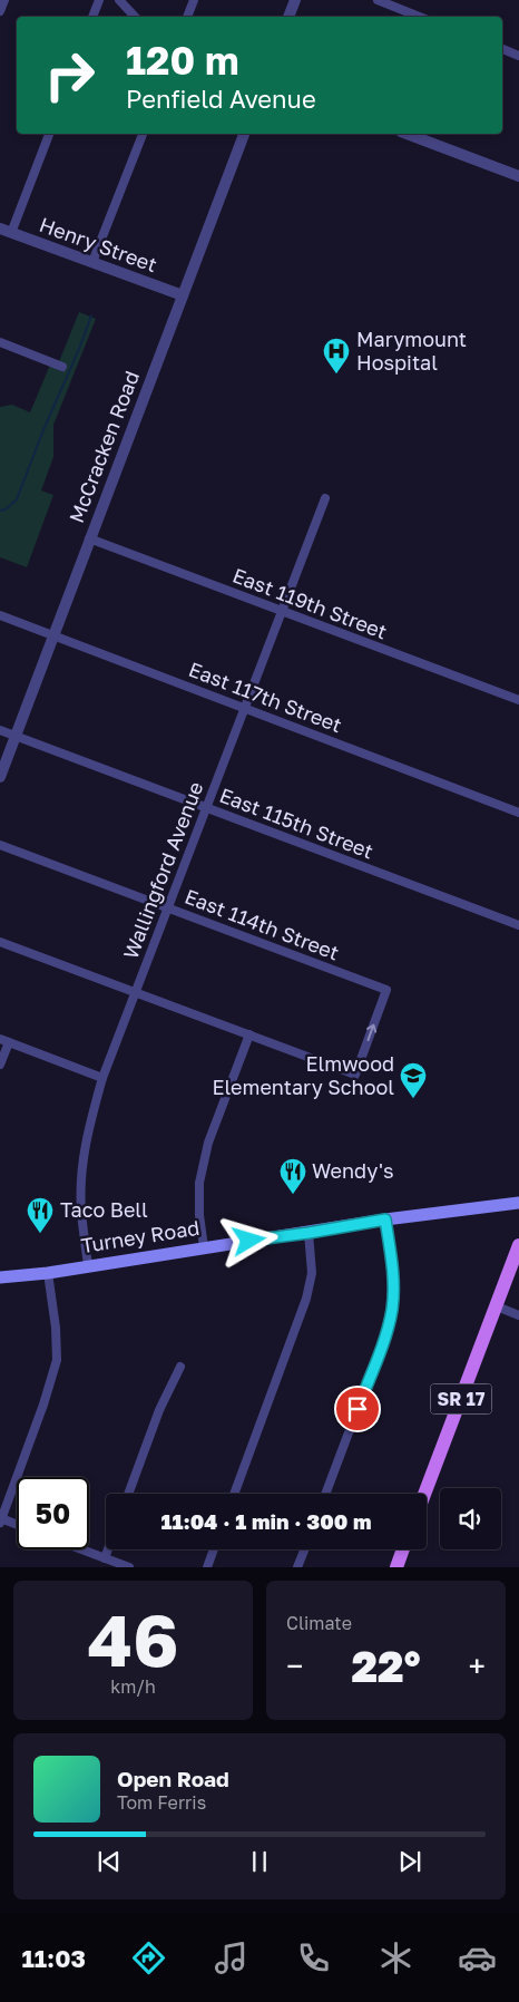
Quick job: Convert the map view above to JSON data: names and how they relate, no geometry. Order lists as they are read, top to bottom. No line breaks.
{"streets":{"main road":["Turney Road","SR 17"],"street":["Henry Street","McCracken Road","East 119th Street","East 117th Street","East 115th Street","Wallingford Avenue","East 114th Street"]},"crossings":[["Henry Street","McCracken Road"],["McCracken Road","East 119th Street"],["McCracken Road","East 117th Street"],["McCracken Road","East 115th Street"],["East 119th Street","Wallingford Avenue"],["East 117th Street","Wallingford Avenue"],["East 115th Street","Wallingford Avenue"],["Wallingford Avenue","East 114th Street"],["Wallingford Avenue","Turney Road"]],"places":{"hospital":["Marymount Hospital"],"school or university":["Elmwood Elementary School"],"restaurant":["Wendy's","Taco Bell"]},"page":{"turn":["120 m","Penfield Avenue"],"limit":"50","trip":"11:04 · 1 min · 300 m","tile":[["46","km/h"],"Climate"],"heat":["−","22°","+"],"song":["Open Road","Tom Ferris"],"tabs":"11:03"}}
